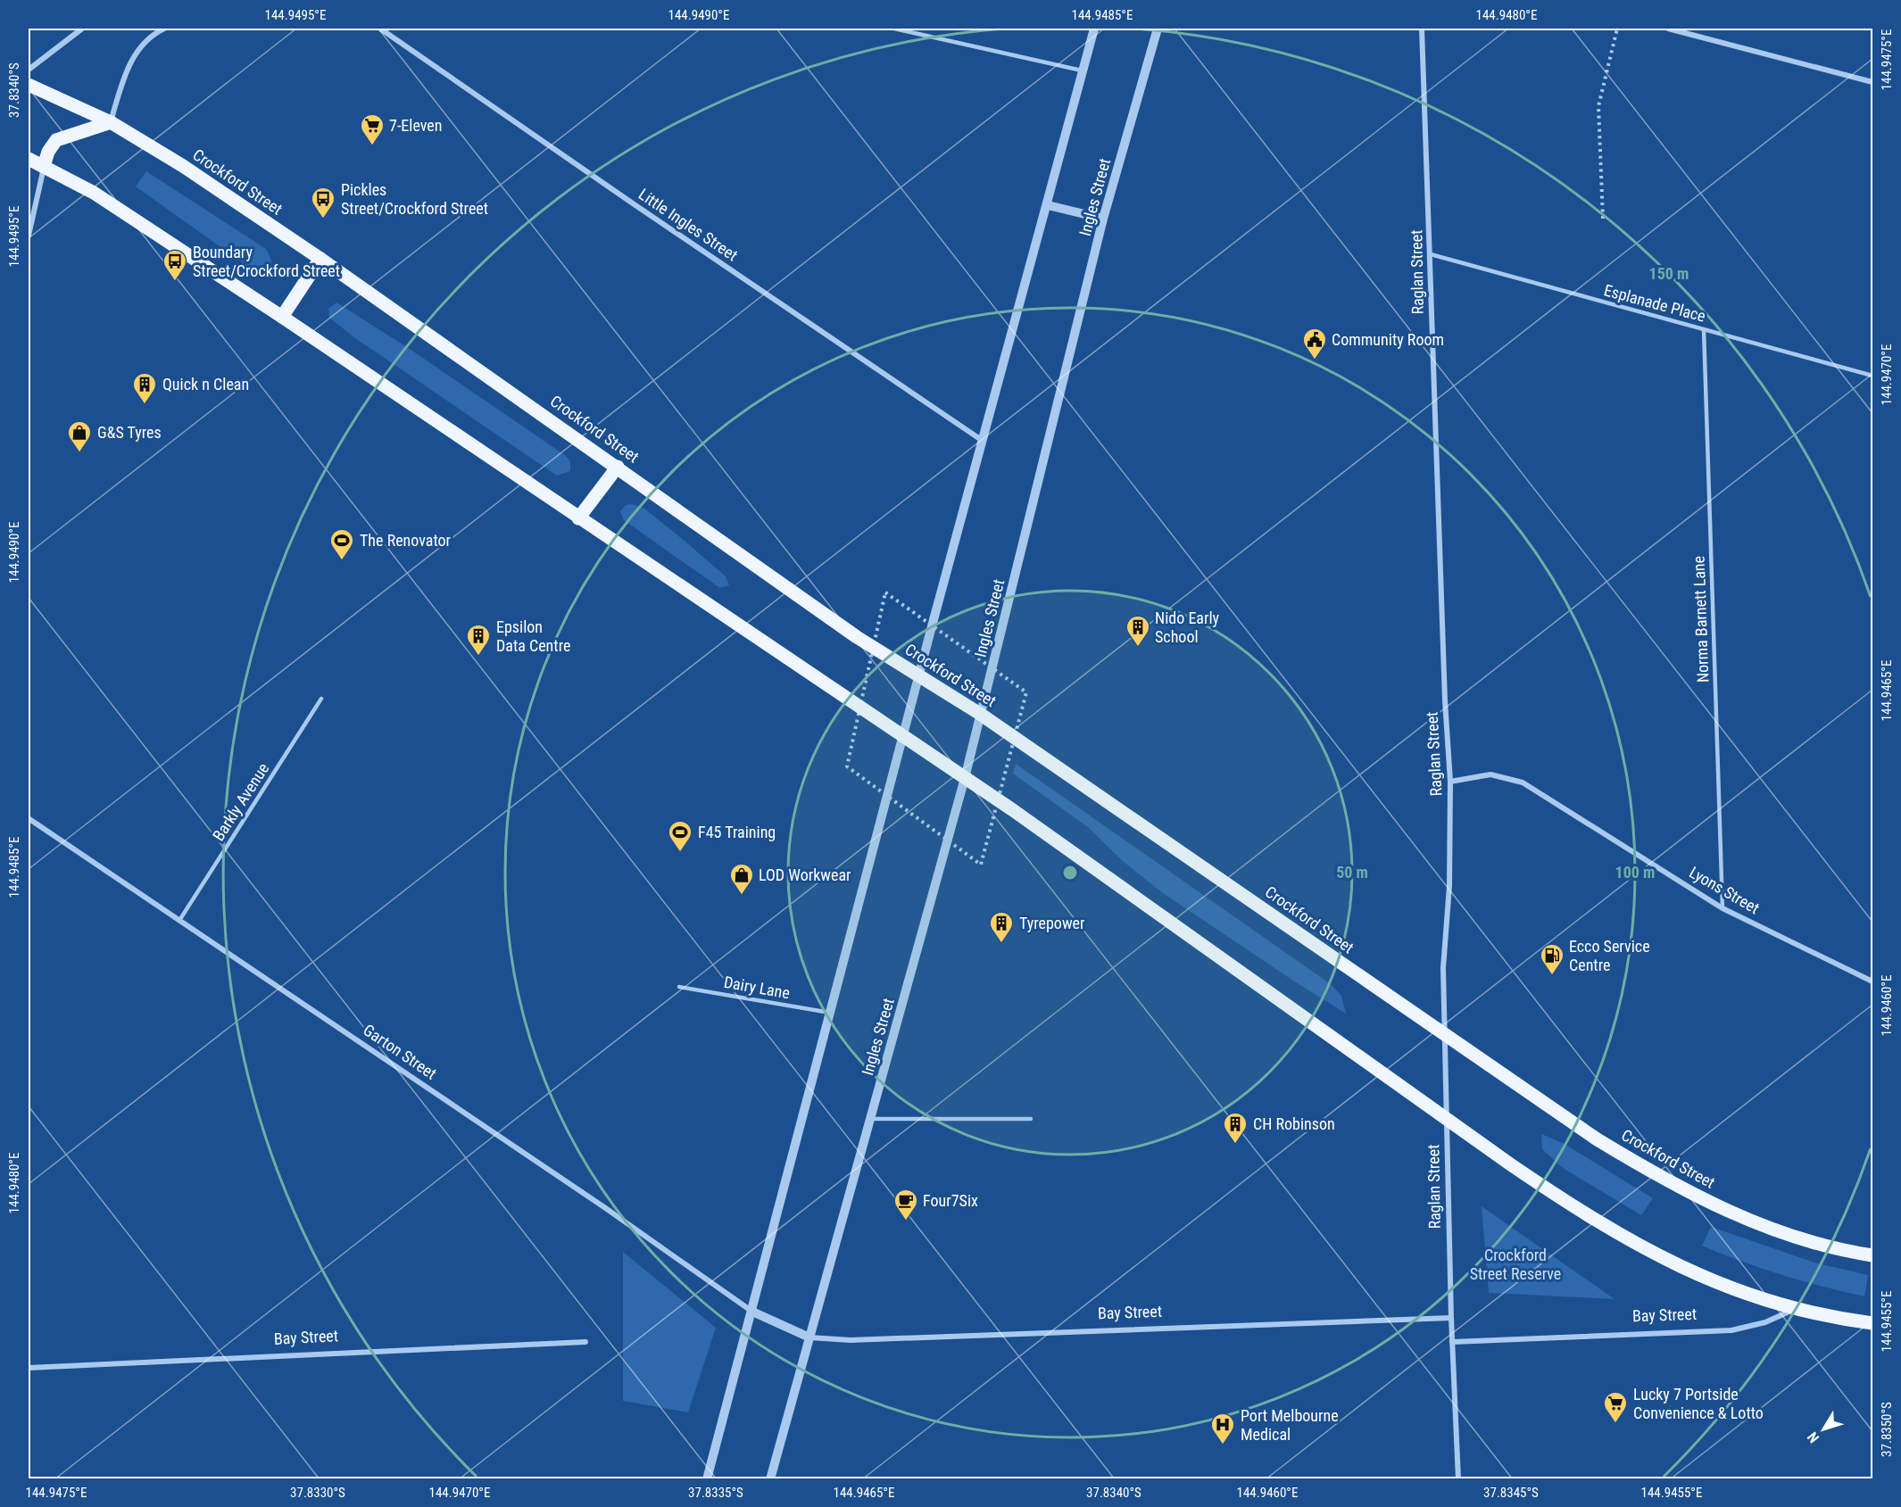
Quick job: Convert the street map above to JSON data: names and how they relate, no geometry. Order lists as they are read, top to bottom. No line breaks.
{"streets":{"main road":["Crockford Street"],"street":["Ingles Street","Little Ingles Street","Raglan Street","Lyons Street","Garton Street","Bay Street"],"lane":["Esplanade Place","Norma Barnett Lane","Barkly Avenue","Dairy Lane"]},"crossings":[["Crockford Street","Ingles Street"],["Crockford Street","Raglan Street"],["Ingles Street","Bay Street"],["Raglan Street","Esplanade Place"],["Raglan Street","Lyons Street"],["Raglan Street","Bay Street"],["Esplanade Place","Norma Barnett Lane"],["Norma Barnett Lane","Lyons Street"],["Barkly Avenue","Garton Street"]],"parks":["Crockford Street Reserve"],"places":{"supermarket":["7-Eleven","Lucky 7 Portside Convenience & Lotto"],"bus stop":["Pickles Street/Crockford Street","Boundary Street/Crockford Street"],"public building":["Community Room"],"building":["Quick n Clean","Nido Early School","Epsilon Data Centre","Tyrepower","CH Robinson"],"shop":["G&S Tyres","LOD Workwear"],"sports":["The Renovator","F45 Training"],"fuel station":["Ecco Service Centre"],"cafe":["Four7Six"],"hospital":["Port Melbourne Medical"]},"north":"bottom left","coordinates":["144.9495°E","144.9490°E","144.9485°E","144.9480°E","144.9475°E","37.8340°S","144.9470°E","144.9465°E","144.9460°E","144.9455°E","37.8350°S","37.8330°S","37.8335°S","37.8345°S"],"rings":["150 m","50 m","100 m"]}
